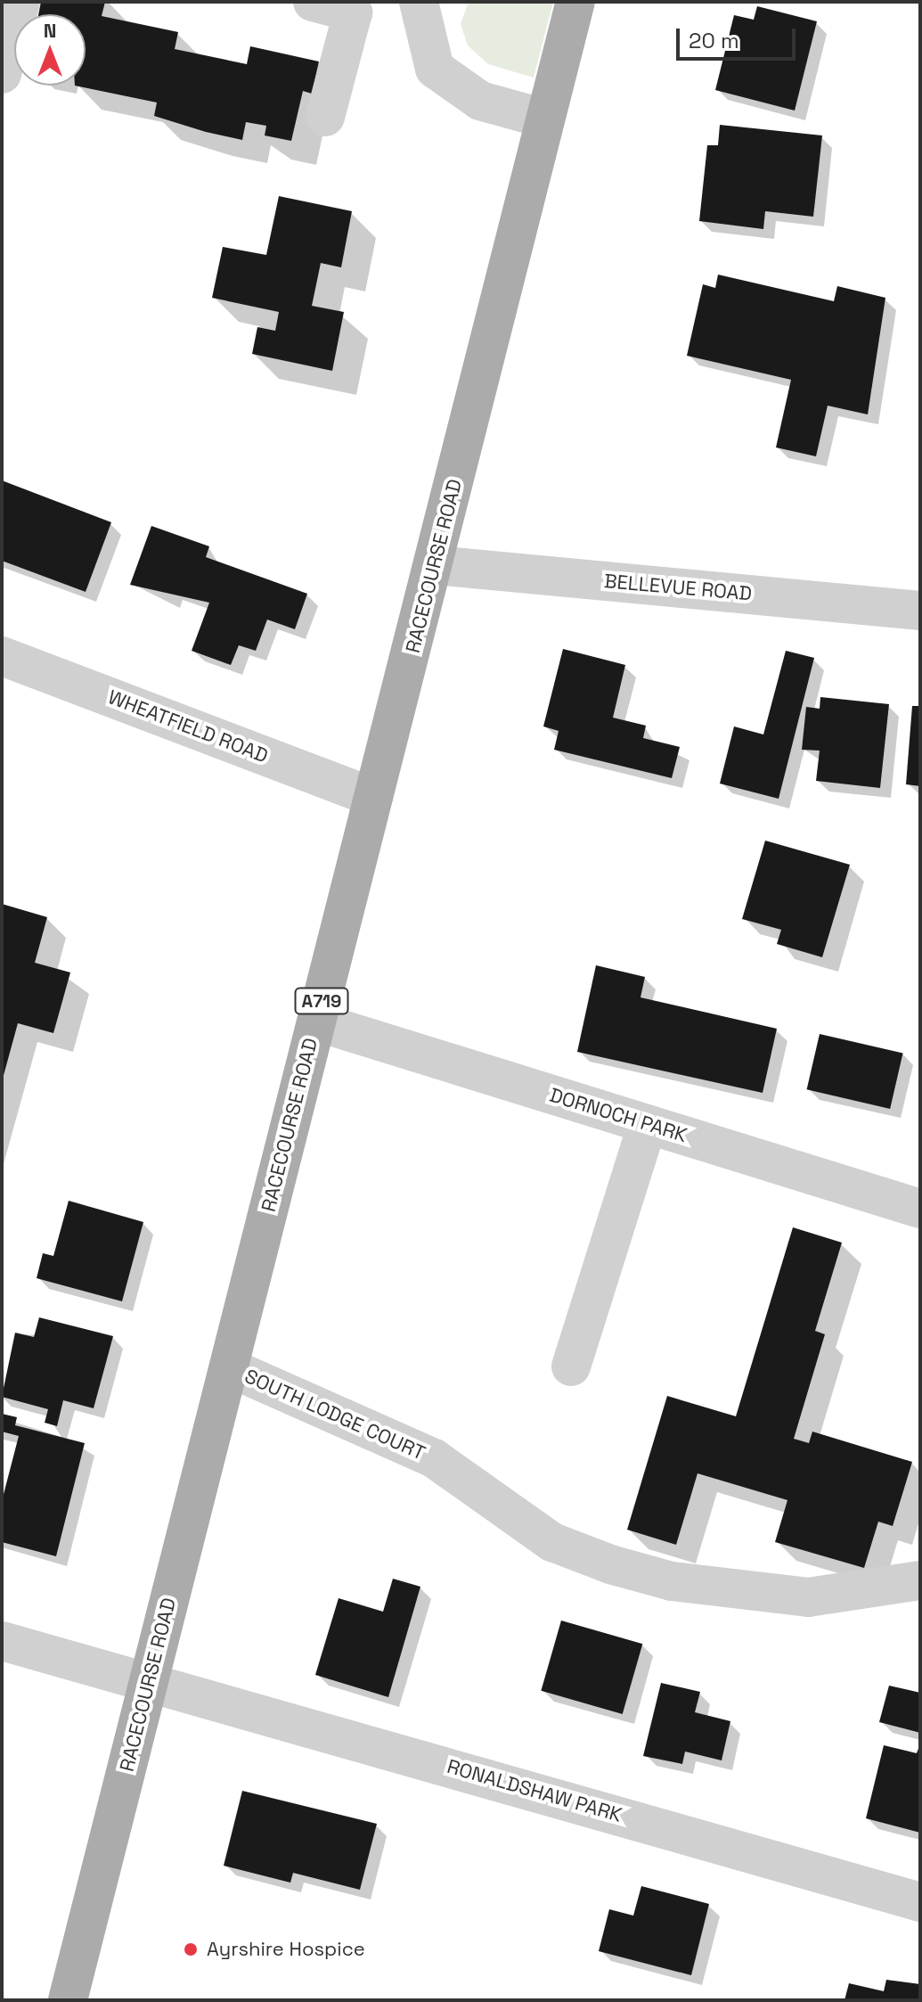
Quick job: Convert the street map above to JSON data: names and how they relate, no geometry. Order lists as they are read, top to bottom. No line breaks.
{"streets":{"main road":["RACECOURSE ROAD","A719"],"street":["BELLEVUE ROAD","WHEATFIELD ROAD","DORNOCH PARK","SOUTH LODGE COURT","RONALDSHAW PARK"]},"crossings":[["RACECOURSE ROAD","BELLEVUE ROAD"],["RACECOURSE ROAD","WHEATFIELD ROAD"],["RACECOURSE ROAD","DORNOCH PARK"],["RACECOURSE ROAD","SOUTH LODGE COURT"],["RACECOURSE ROAD","RONALDSHAW PARK"]],"places":["Ayrshire Hospice"],"scale_bar":"20 m","north":"top"}
